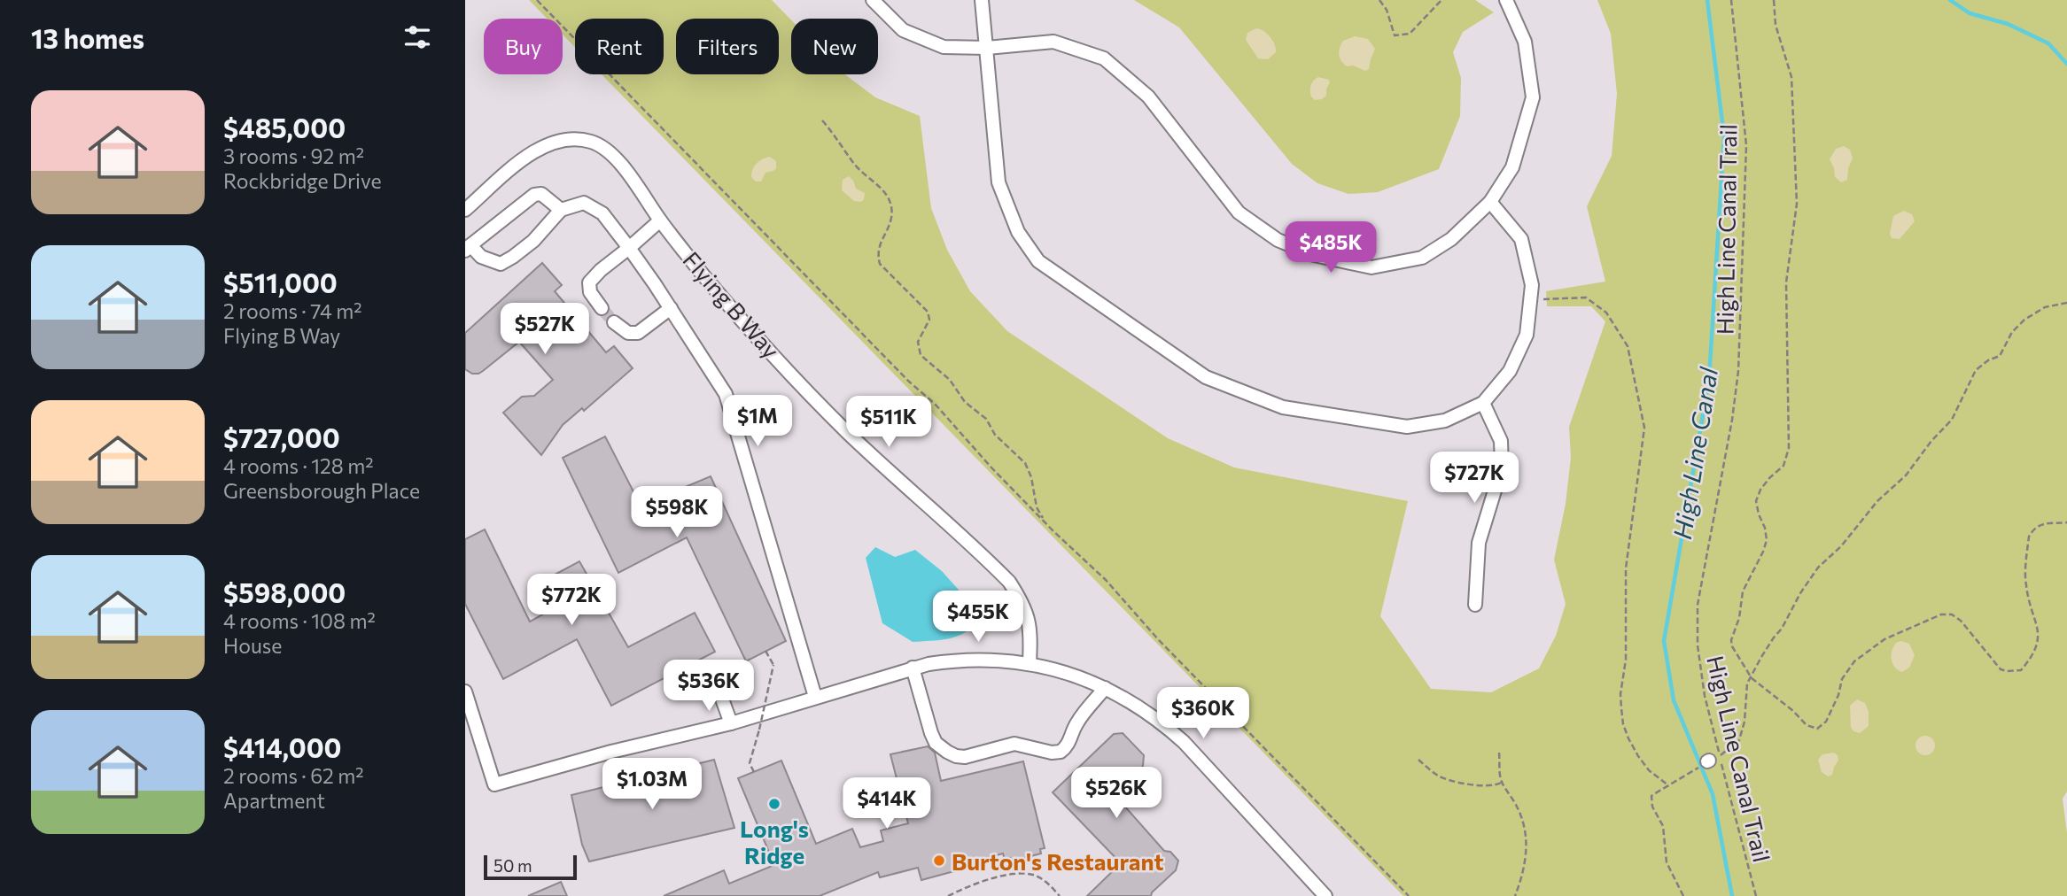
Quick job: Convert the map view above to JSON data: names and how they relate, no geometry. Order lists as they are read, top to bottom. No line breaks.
{"streets":{"street":["Flying B Way"],"path":["High Line Canal Trail"]},"water":["High Line Canal"],"places":["Long's Ridge","Burton's Restaurant"],"scale_bar":"50 m","page":{"heading":"13 homes","chip":["Buy","Rent","Filters","New"],"list":[{"name":"$485,000","note":"3 rooms · 92 m² · Rockbridge Drive"},{"name":"$511,000","note":"2 rooms · 74 m² · Flying B Way"},{"name":"$727,000","note":"4 rooms · 128 m² · Greensborough Place"},{"name":"$598,000","note":"4 rooms · 108 m² · House"},{"name":"$414,000","note":"2 rooms · 62 m² · Apartment"}],"price":["$485K","$527K","$1M","$511K","$727K","$598K","$772K","$455K","$536K","$360K","$1.03M","$526K","$414K"],"scale":"50 m"}}
